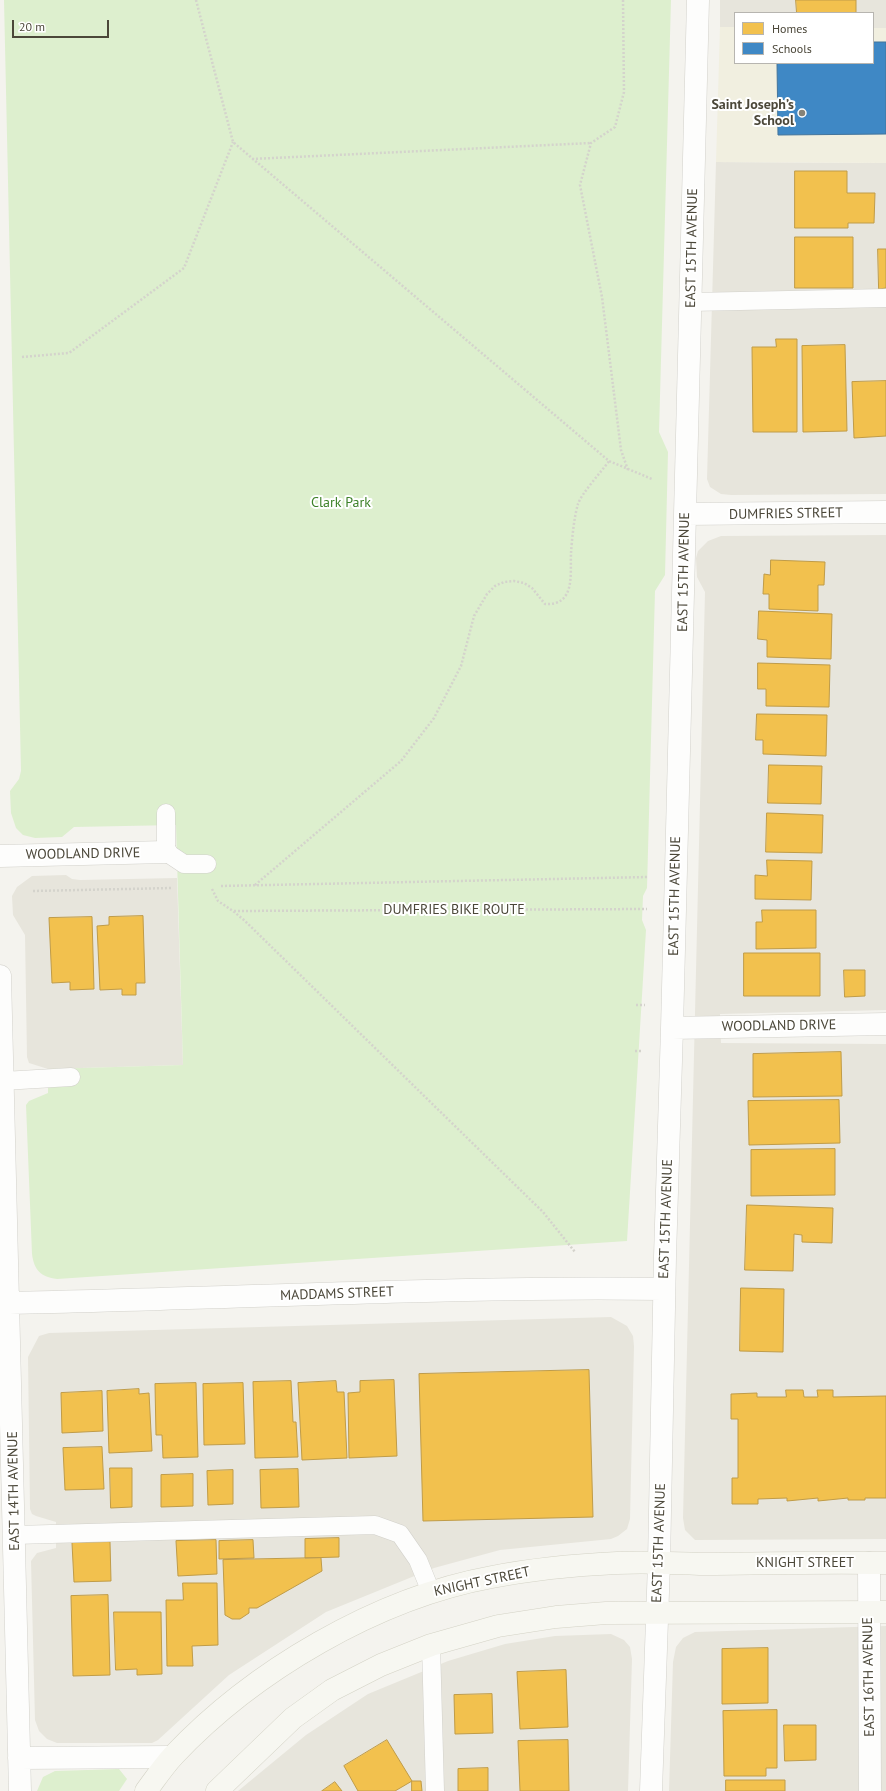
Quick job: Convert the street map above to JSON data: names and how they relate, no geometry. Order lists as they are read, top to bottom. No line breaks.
{"streets":{"main road":["KNIGHT STREET"],"street":["EAST 15TH AVENUE","DUMFRIES STREET","WOODLAND DRIVE","MADDAMS STREET","EAST 14TH AVENUE","EAST 16TH AVENUE"],"path":["DUMFRIES BIKE ROUTE"]},"crossings":[["EAST 15TH AVENUE","DUMFRIES STREET"],["EAST 15TH AVENUE","WOODLAND DRIVE"],["EAST 15TH AVENUE","DUMFRIES BIKE ROUTE"],["EAST 15TH AVENUE","MADDAMS STREET"],["EAST 15TH AVENUE","KNIGHT STREET"],["MADDAMS STREET","EAST 14TH AVENUE"],["KNIGHT STREET","EAST 16TH AVENUE"]],"parks":["Clark Park"],"places":["Saint Joseph’s School"],"legend":["Homes","Schools"],"scale_bar":"20 m"}
